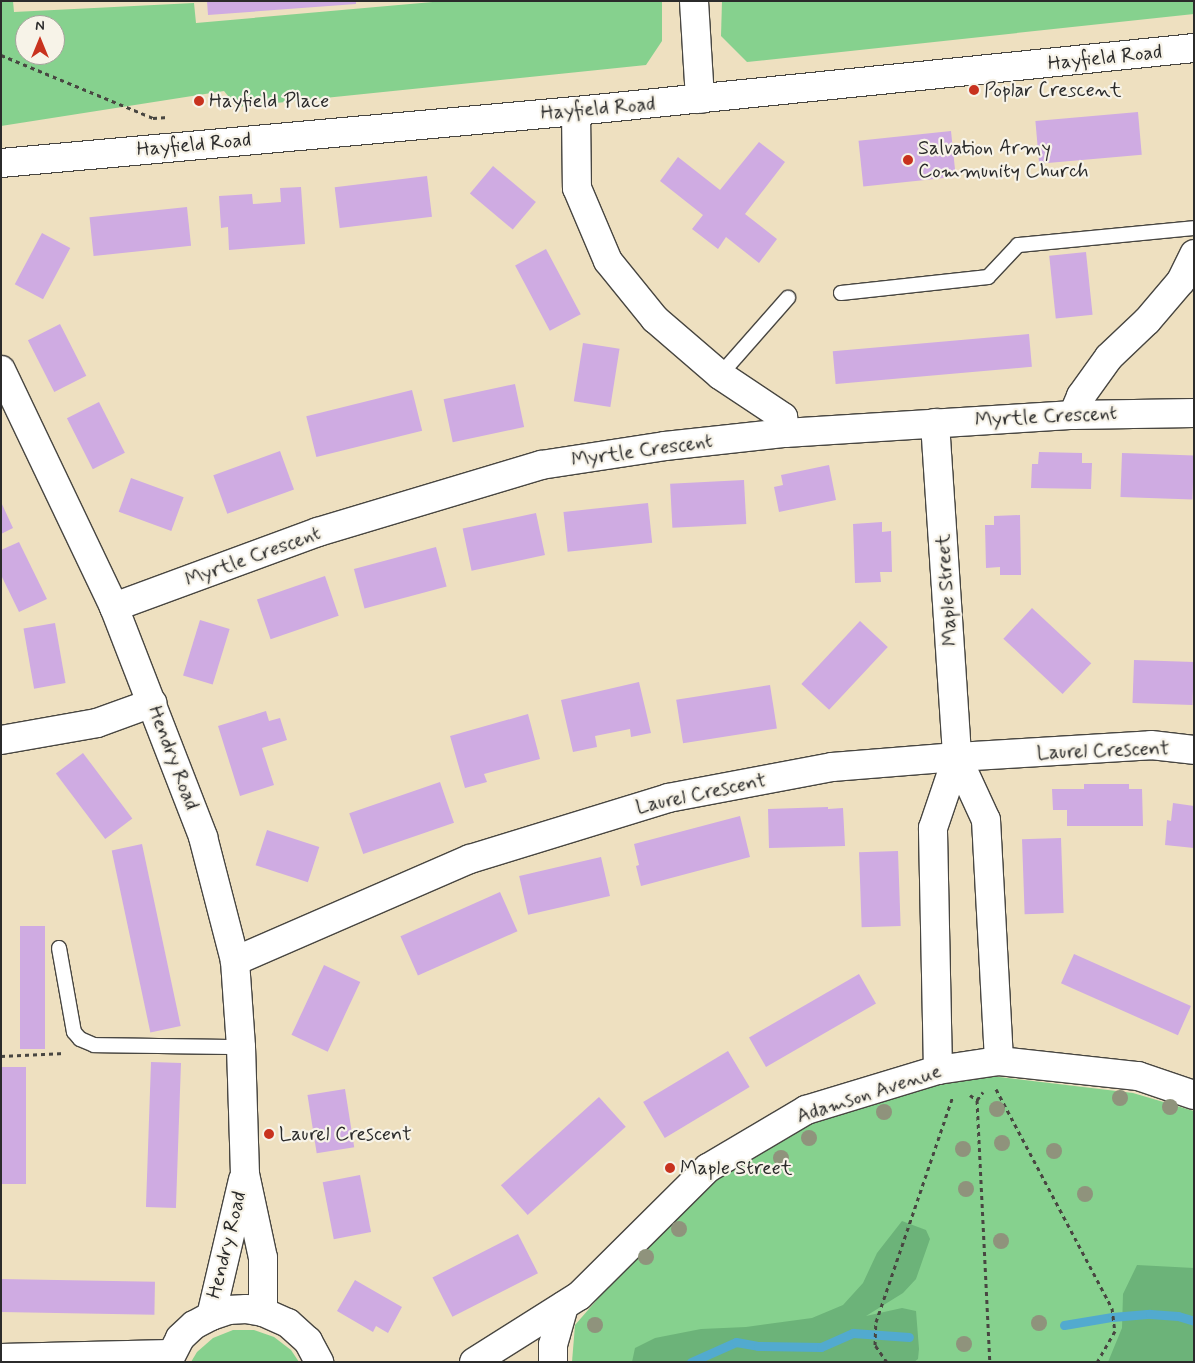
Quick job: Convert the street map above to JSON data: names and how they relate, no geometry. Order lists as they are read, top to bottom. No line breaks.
{"streets":{"street":["Hayfield Road","Myrtle Crescent","Maple Street","Laurel Crescent","Hendry Road","Adamson Avenue"]},"crossings":[["Myrtle Crescent","Maple Street"],["Myrtle Crescent","Hendry Road"],["Maple Street","Laurel Crescent"],["Maple Street","Adamson Avenue"],["Laurel Crescent","Hendry Road"]],"places":["Poplar Crescent","Hayfield Place","Salvation Army Community Church","Laurel Crescent","Maple Street"],"north":"top"}
